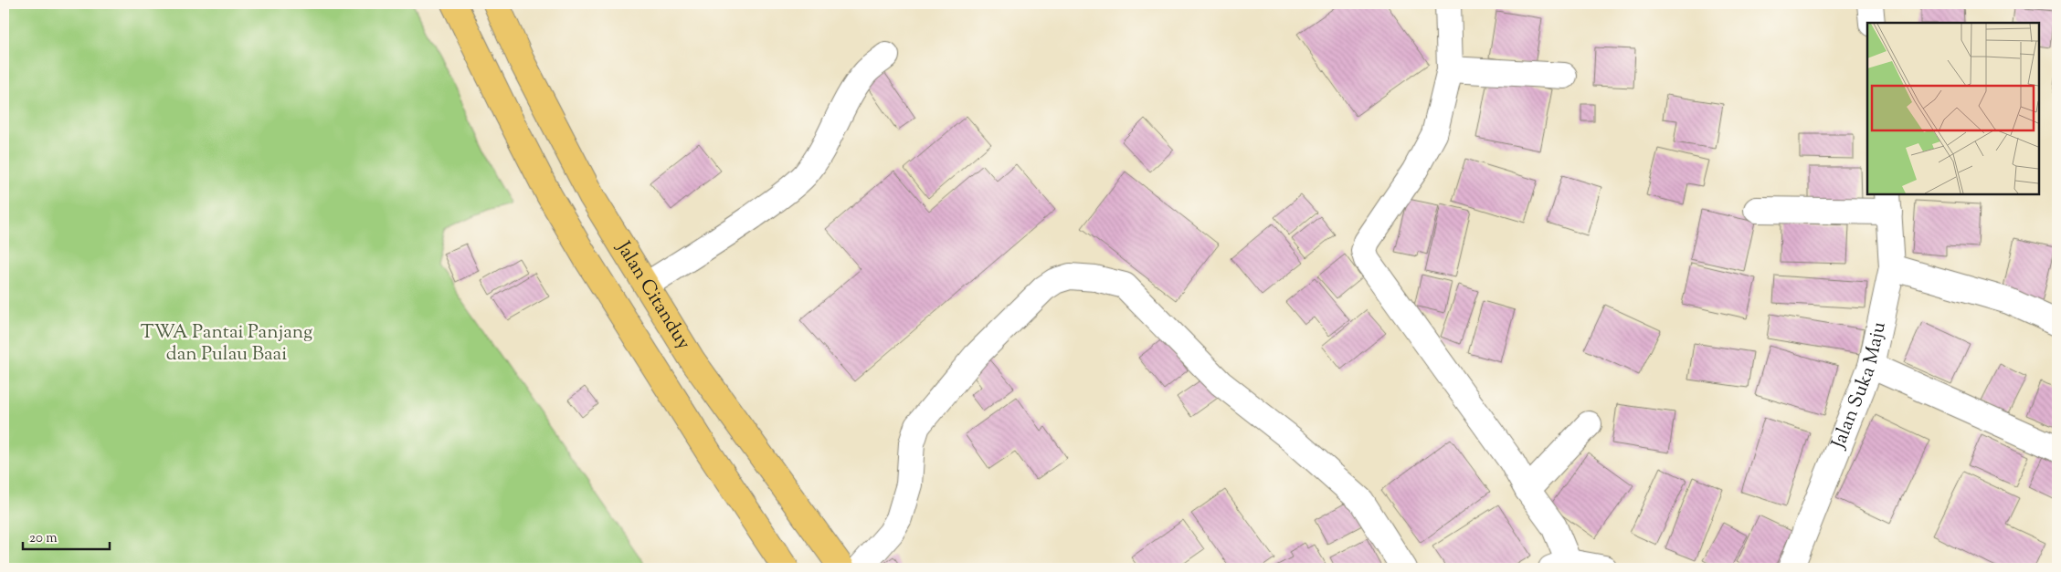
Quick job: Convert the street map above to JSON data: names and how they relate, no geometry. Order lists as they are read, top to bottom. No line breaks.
{"streets":{"main road":["Jalan Citanduy"],"street":["Jalan Suka Maju"]},"parks":["TWA Pantai Panjang dan Pulau Baai"],"scale_bar":"20 m"}
